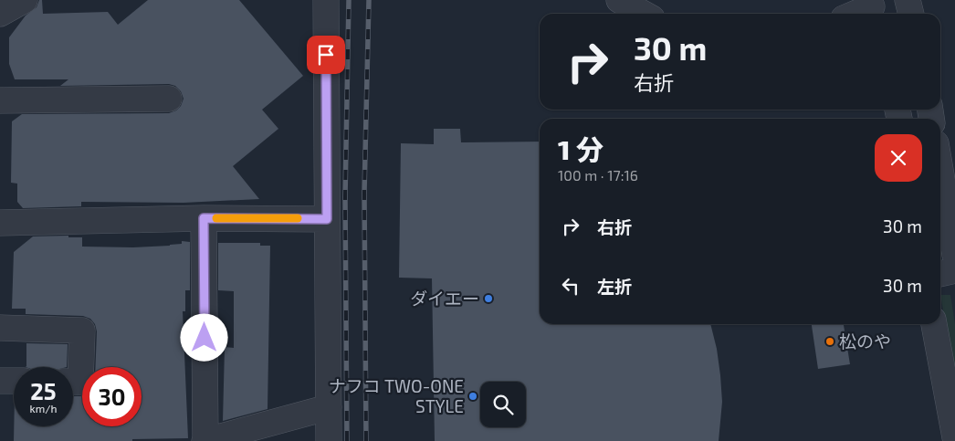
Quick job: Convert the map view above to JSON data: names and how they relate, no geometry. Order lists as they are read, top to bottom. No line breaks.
{"places":["ダイエー","松のや","ナフコ TWO-ONE STYLE"],"page":{"turn":["30 m","右折"],"heading":["1 分","100 m · 17:16"],"list":[{"name":"右折","value":"30 m"},{"name":"左折","value":"30 m"}],"speed":"25 km/h","limit":"30"}}
